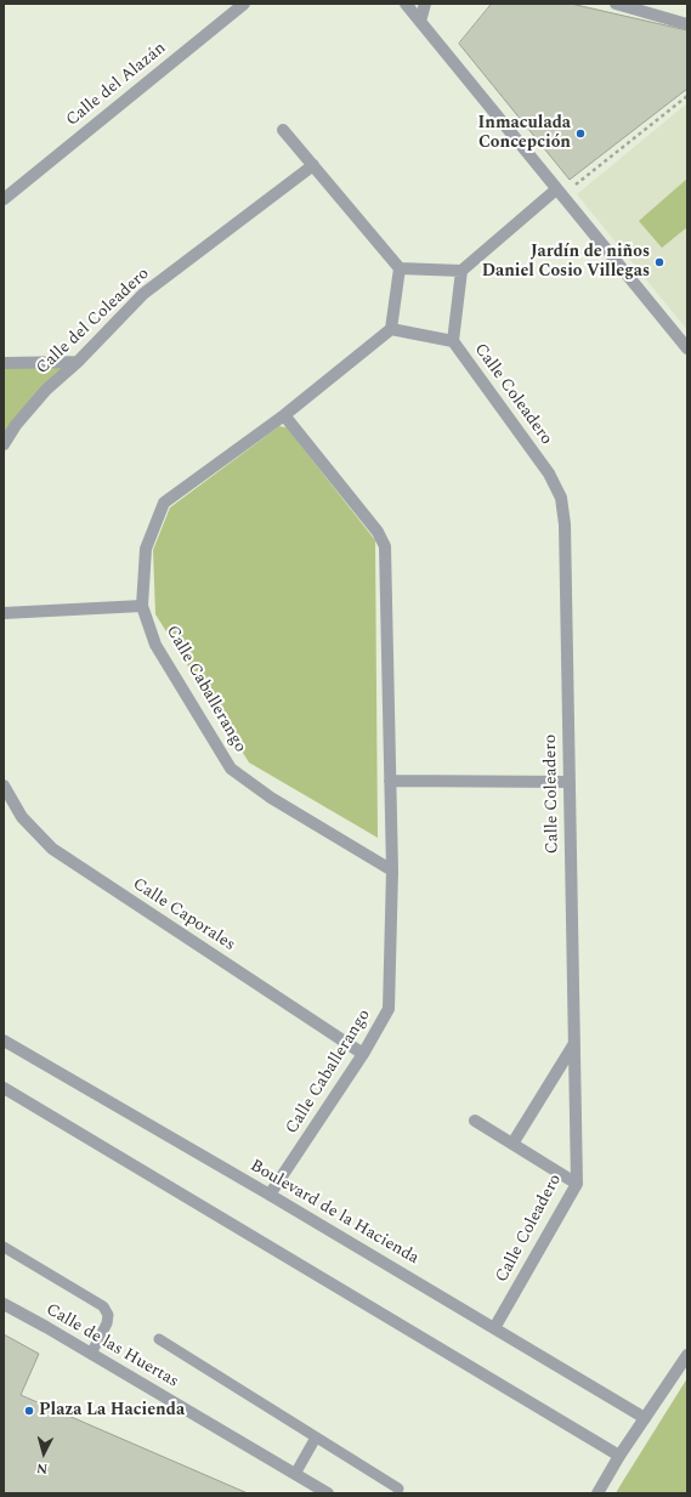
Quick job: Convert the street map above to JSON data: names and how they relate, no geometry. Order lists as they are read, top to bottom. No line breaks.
{"streets":{"street":["Calle del Alazán","Calle del Coleadero","Calle Coleadero","Calle Caballerango","Calle Caporales","Boulevard de la Hacienda","Calle de las Huertas"]},"crossings":[["Calle Coleadero","Boulevard de la Hacienda"],["Calle Caballerango","Calle Caporales"],["Calle Caballerango","Boulevard de la Hacienda"]],"places":["Inmaculada Concepción","Jardín de niños Daniel Cosio Villegas","Plaza La Hacienda"],"north":"bottom"}
